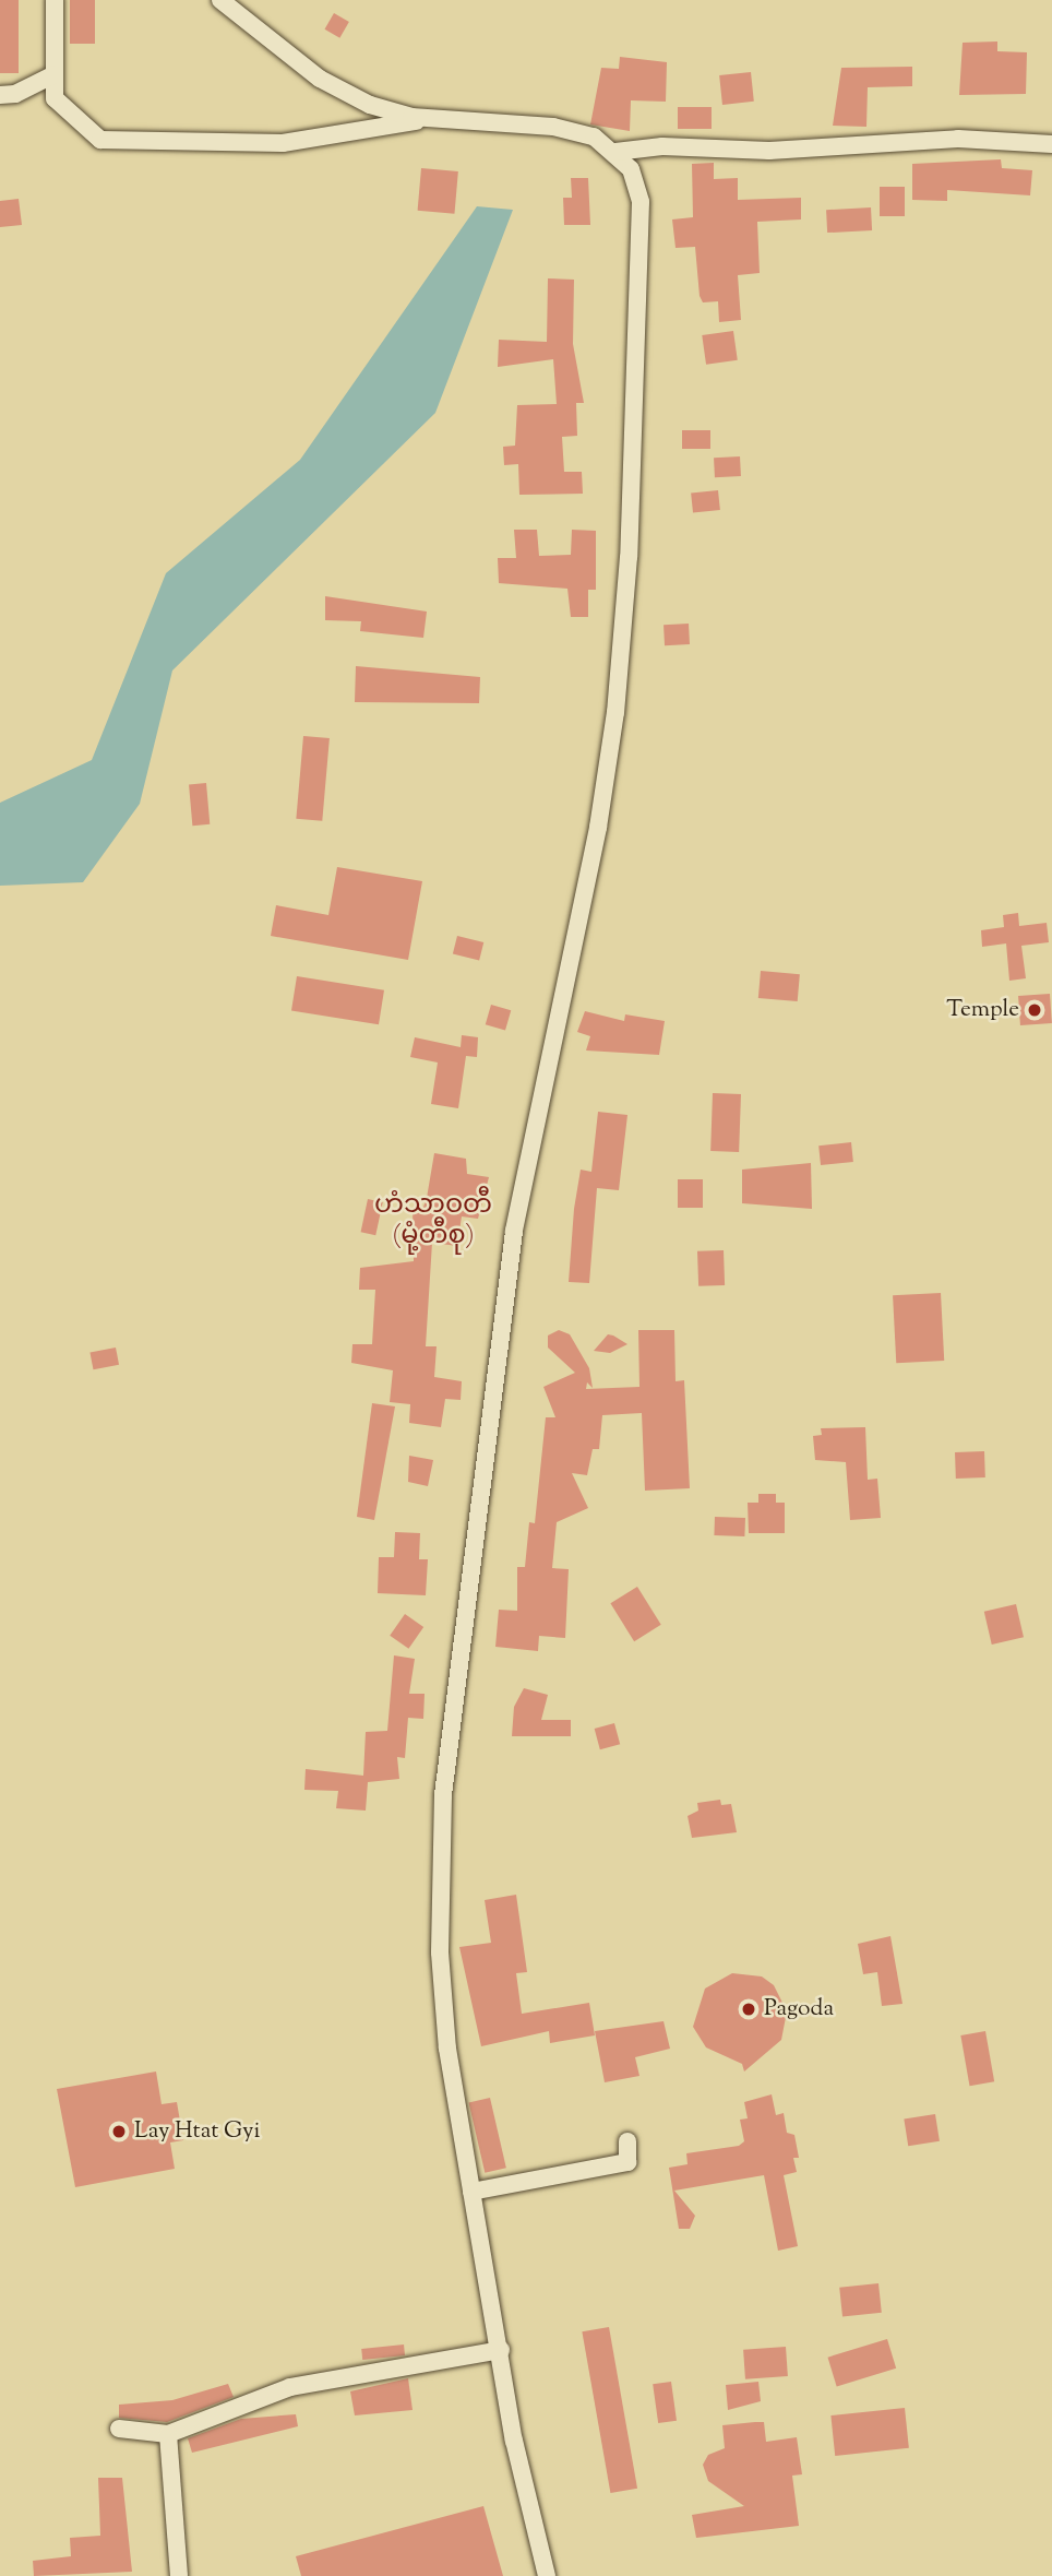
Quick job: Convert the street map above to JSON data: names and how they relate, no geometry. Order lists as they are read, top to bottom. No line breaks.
{"districts":["ဟံသာဝတီ (မုံ့တီစု)"],"places":["Temple","Pagoda","Lay Htat Gyi"]}
